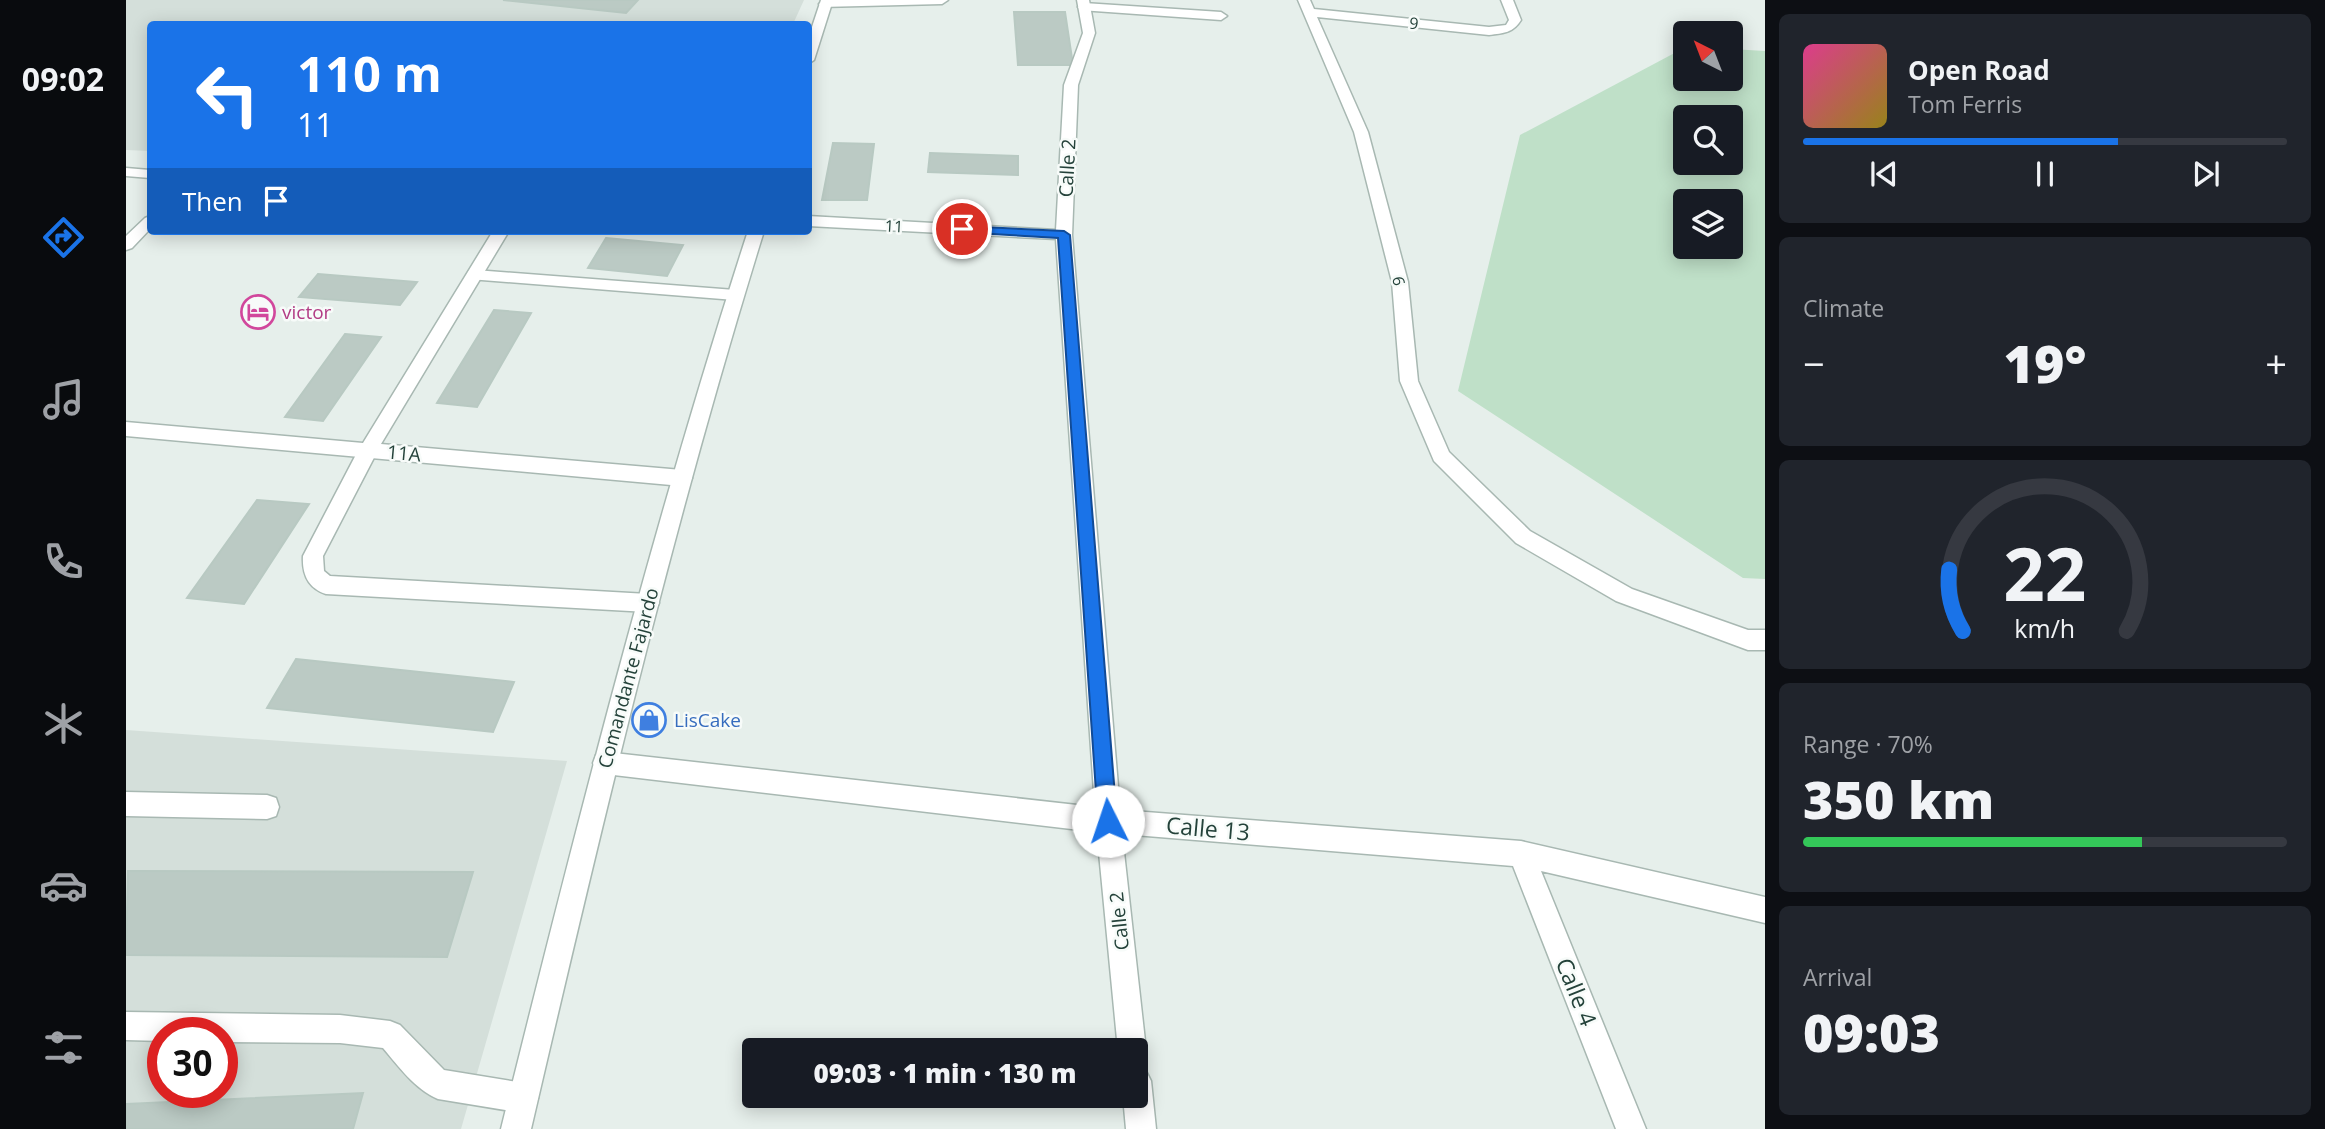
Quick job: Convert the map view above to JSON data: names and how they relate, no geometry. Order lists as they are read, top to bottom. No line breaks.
{"streets":{"street":["9","Calle 2","11","6","11A","Comandante Fajardo","Calle 13","Calle 4"]},"crossings":[["9","6"],["Calle 2","11"],["Calle 2","Calle 13"],["11A","Comandante Fajardo"],["Comandante Fajardo","Calle 13"],["Calle 13","Calle 4"]],"places":{"hotel":["victor"],"shop":["LisCake"]},"north":"top left","page":{"tabs":"09:02","turn":["110 m","11"],"song":["Open Road","Tom Ferris"],"then":"Then","tile":["Climate",["Range · 70%","350 km"],["Arrival","09:03"]],"heat":["−","19°","+"],"limit":"30","trip":"09:03 · 1 min · 130 m","gauge":["22","km/h"]}}
